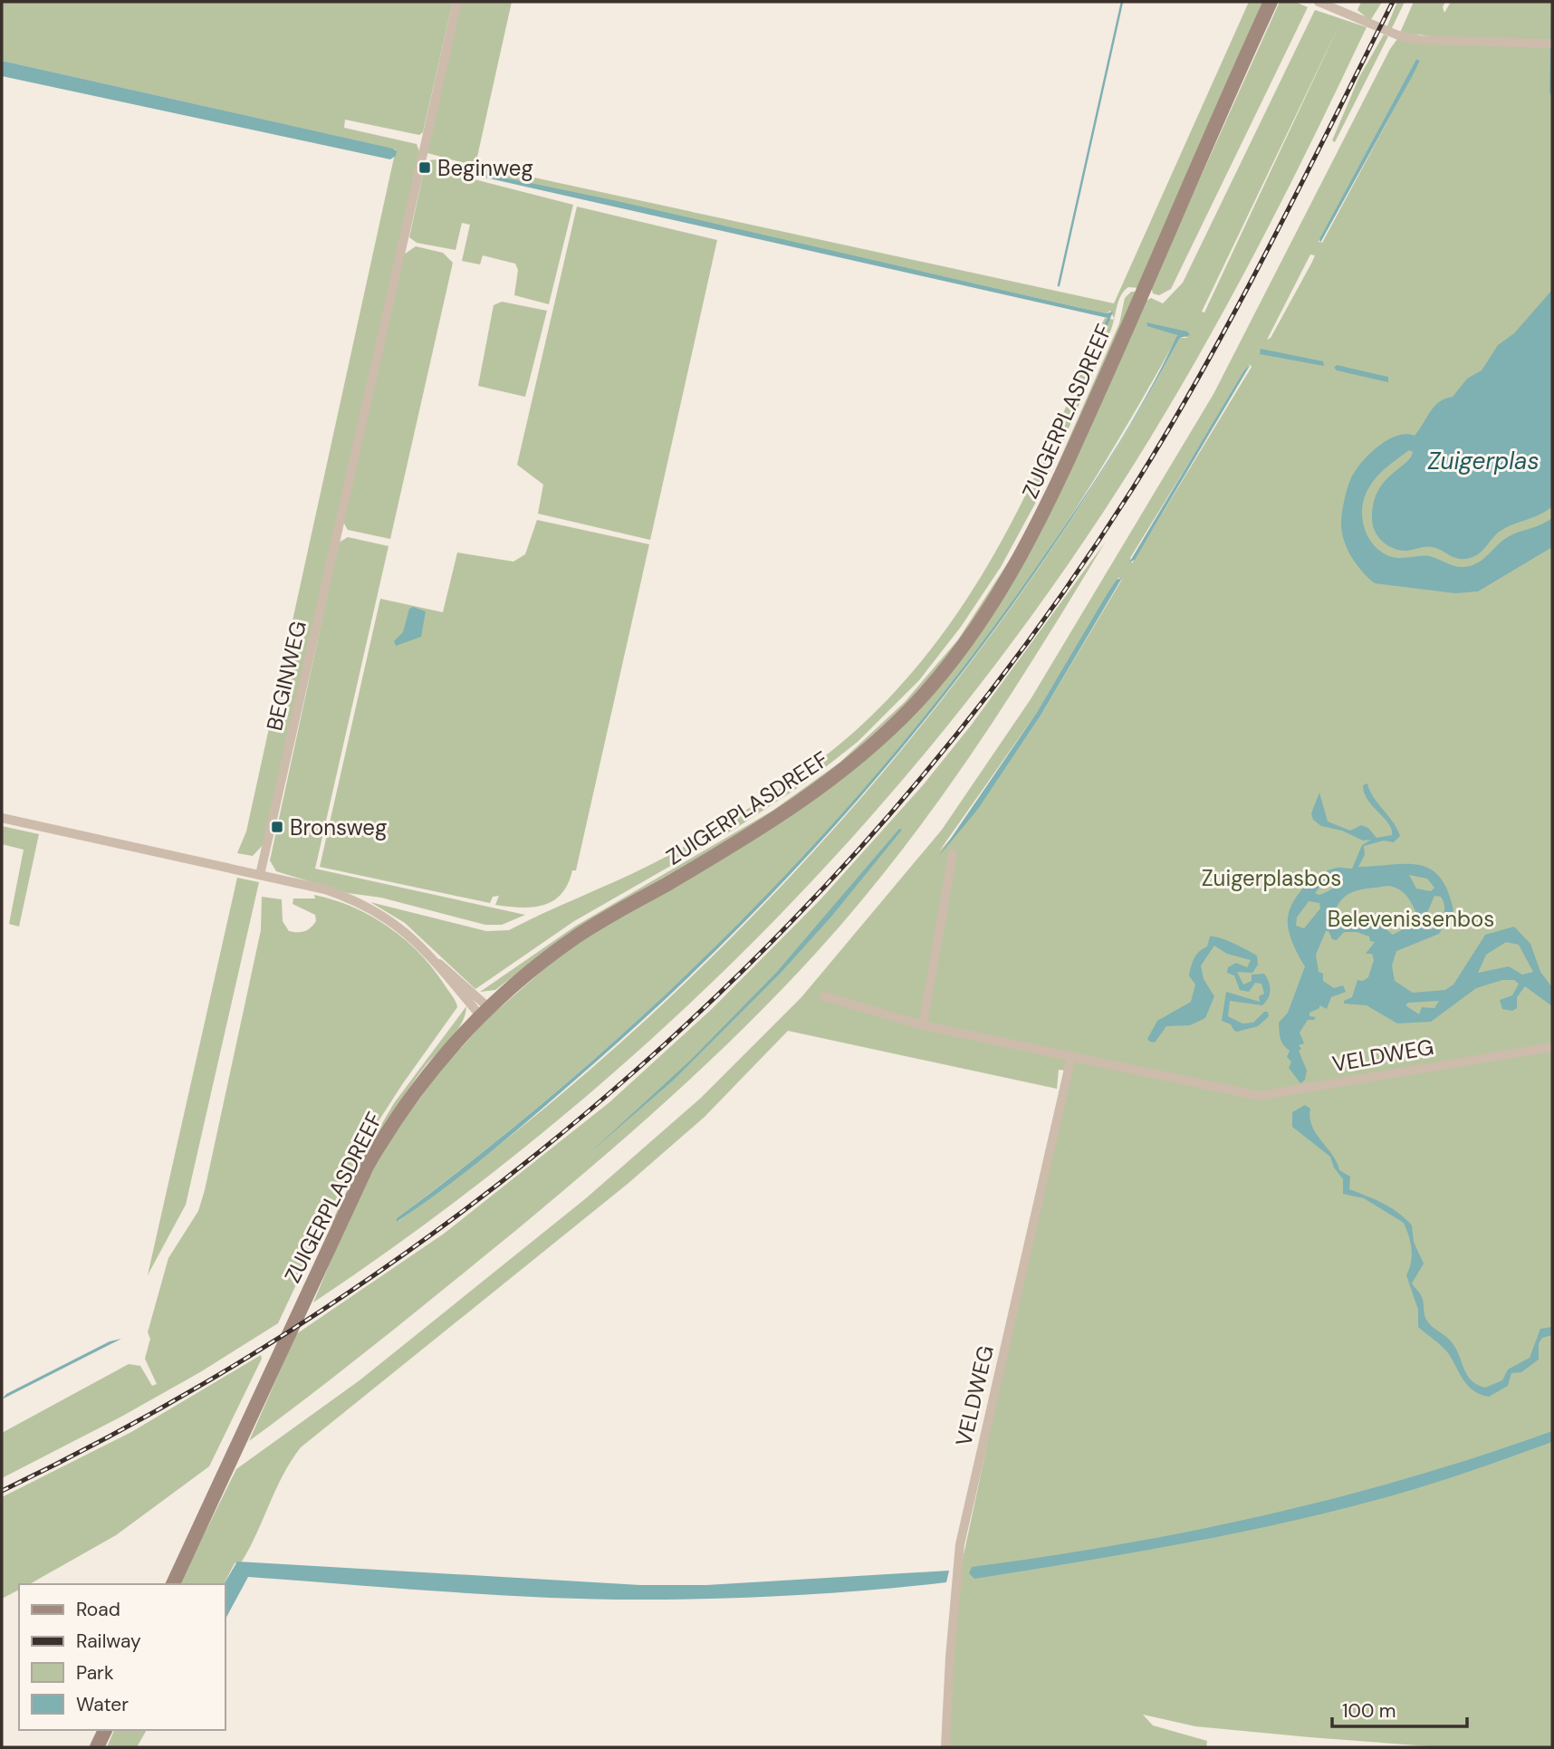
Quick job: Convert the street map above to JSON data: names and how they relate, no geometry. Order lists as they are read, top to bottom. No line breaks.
{"streets":{"main road":["ZUIGERPLASDREEF"],"street":["BEGINWEG","VELDWEG"]},"water":["Zuigerplas"],"parks":["Zuigerplasbos","Belevenissenbos"],"places":{"transit":["Beginweg","Bronsweg"]},"legend":["Road","Railway","Park","Water"],"scale_bar":"100 m"}
